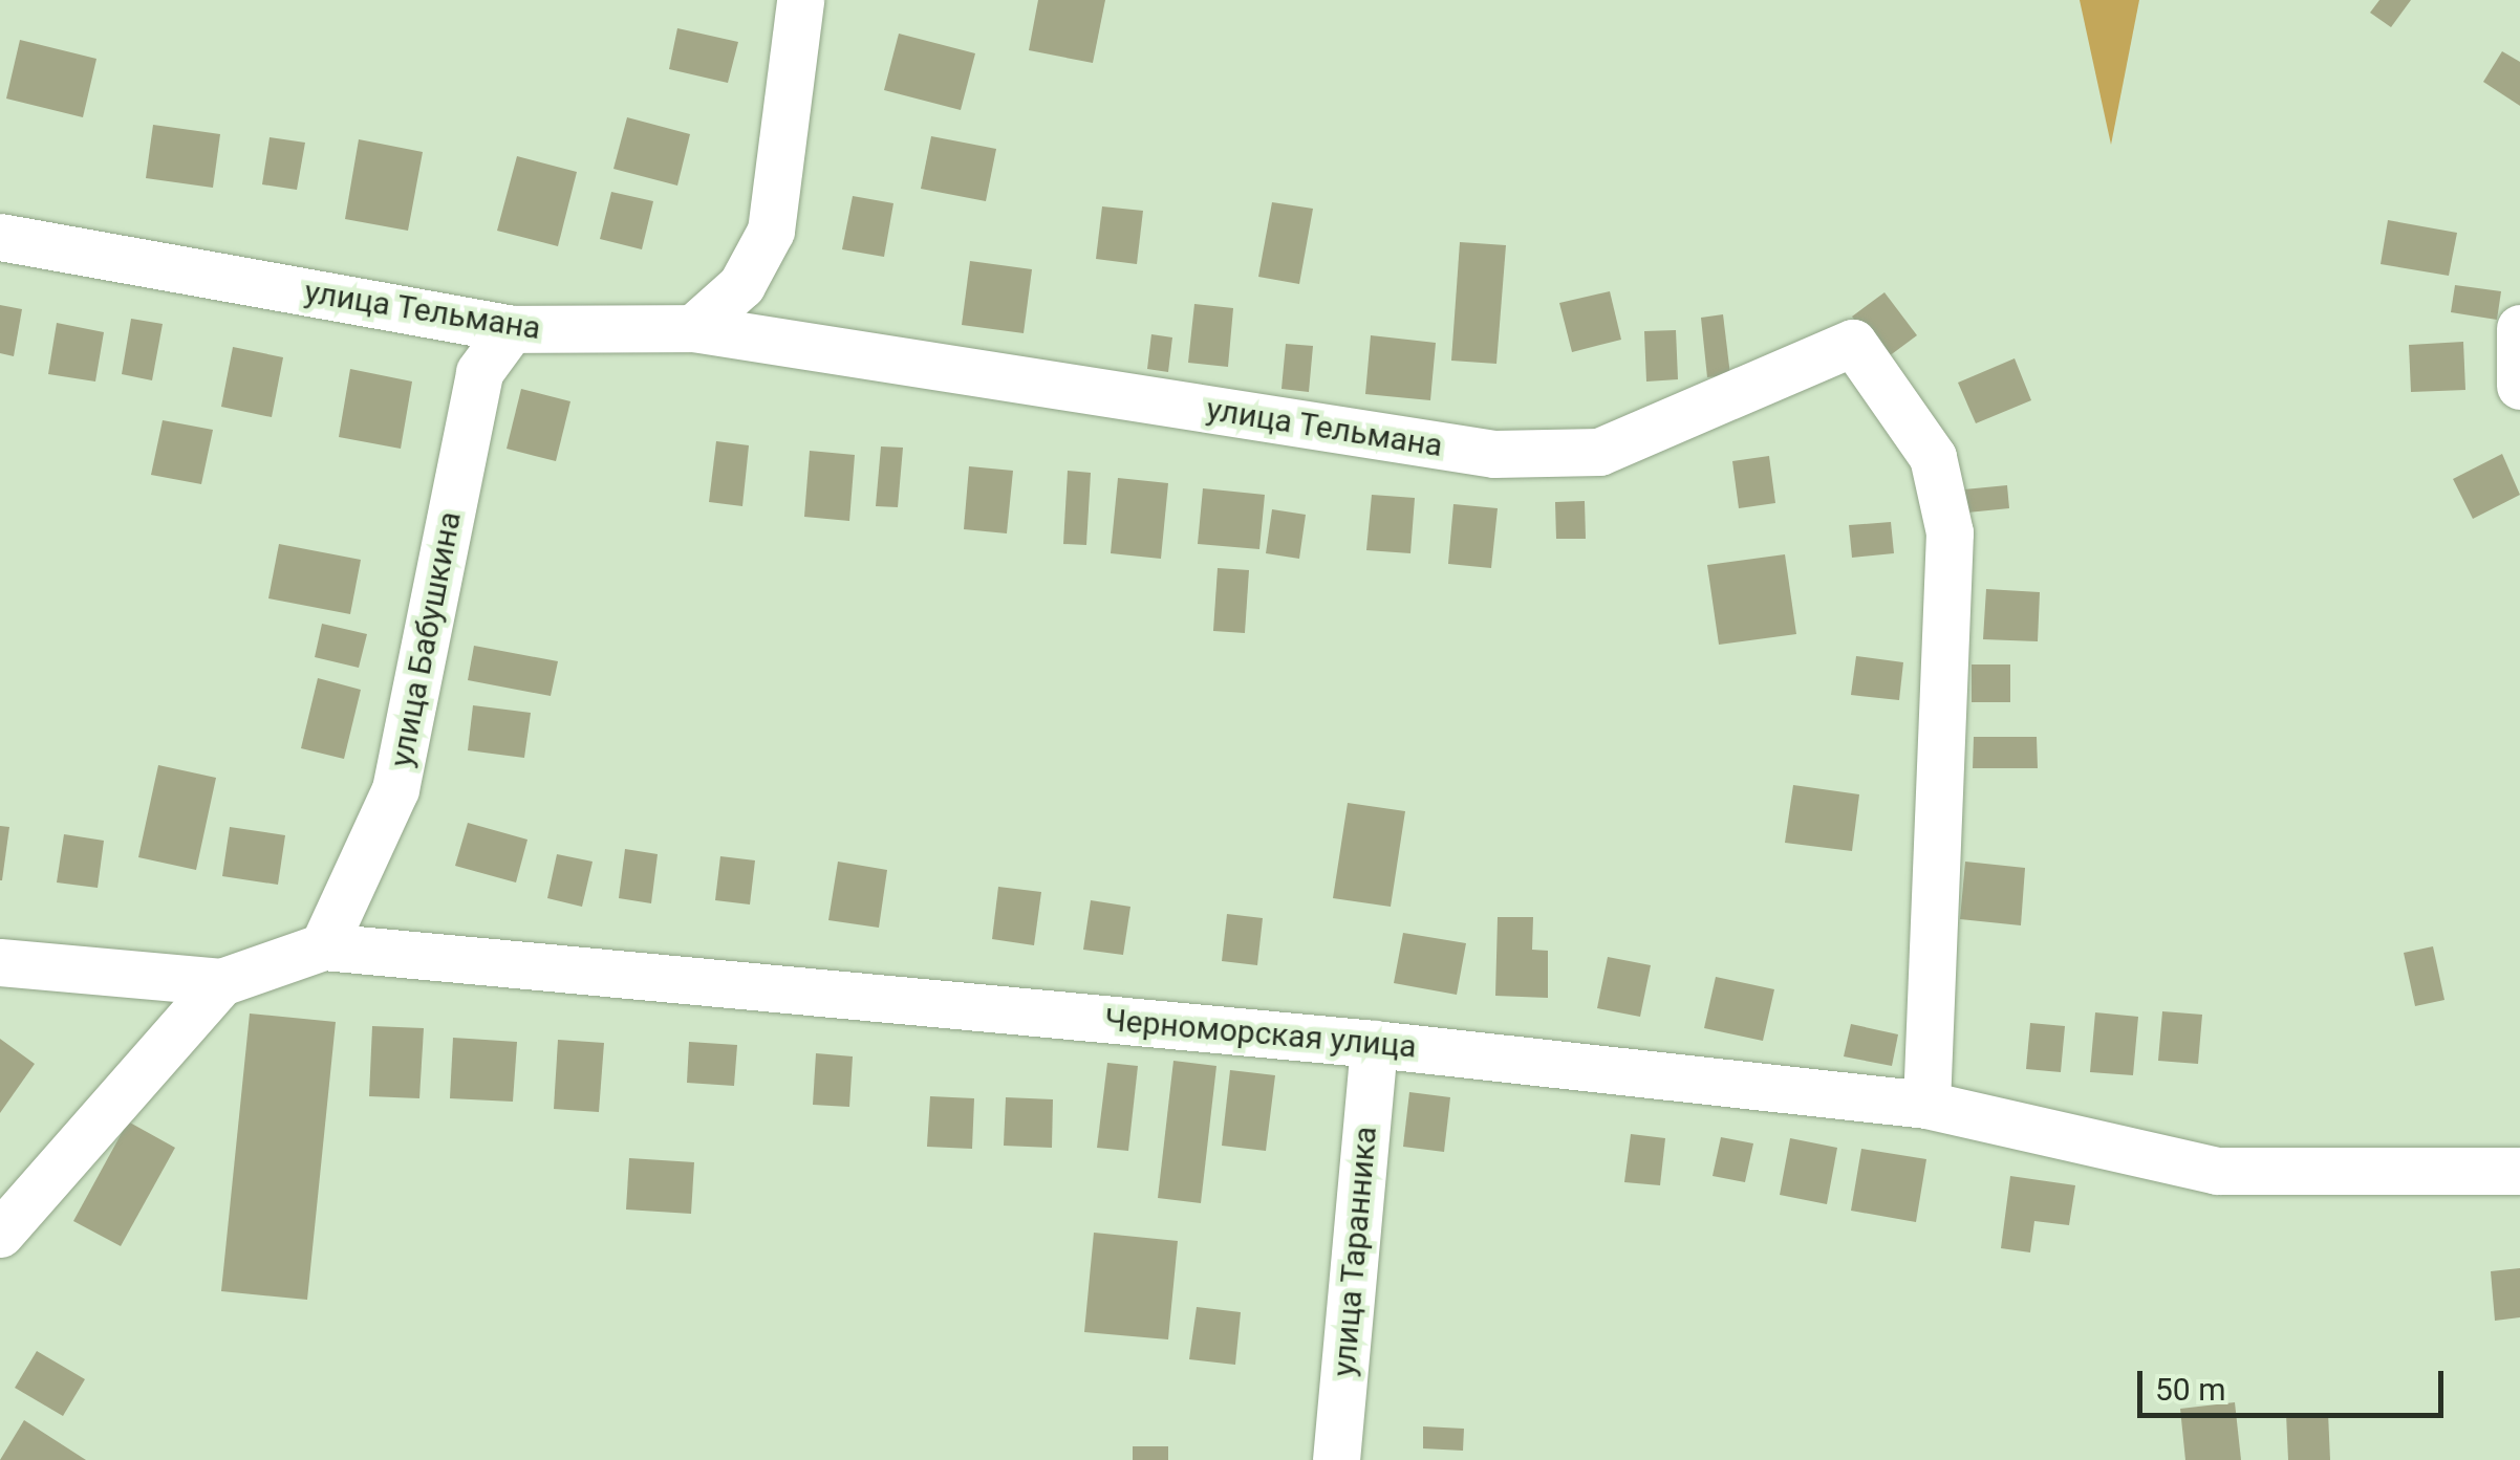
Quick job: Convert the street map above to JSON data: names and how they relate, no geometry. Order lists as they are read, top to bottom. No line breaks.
{"streets":{"street":["улица Тельмана","улица Бабушкина","Черноморская улица","улица Таранника"]},"crossings":[["улица Тельмана","улица Бабушкина"],["улица Тельмана","Черноморская улица"],["улица Бабушкина","Черноморская улица"],["Черноморская улица","улица Таранника"]],"scale_bar":"50 m"}
